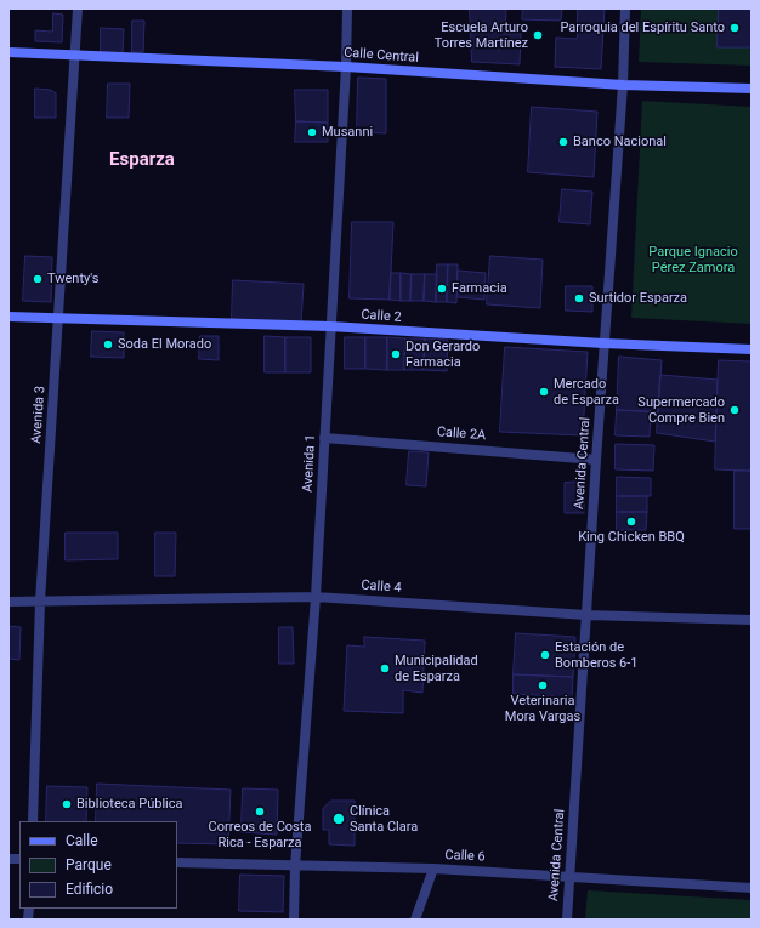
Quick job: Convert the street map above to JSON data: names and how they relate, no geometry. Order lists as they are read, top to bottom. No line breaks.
{"streets":{"street":["Calle Central","Calle 2","Avenida 3","Calle 2A","Avenida 1","Avenida Central","Calle 4","Calle 6"]},"crossings":[["Calle Central","Avenida 3"],["Calle Central","Avenida 1"],["Calle Central","Avenida Central"],["Calle 2","Avenida 3"],["Calle 2","Avenida 1"],["Calle 2","Avenida Central"],["Avenida 3","Calle 4"],["Calle 2A","Avenida 1"],["Calle 2A","Avenida Central"],["Avenida 1","Calle 4"],["Avenida 1","Calle 6"],["Avenida Central","Calle 4"],["Avenida Central","Calle 6"]],"districts":["Esparza"],"parks":["Parque Ignacio Pérez Zamora"],"places":["Parroquia del Espíritu Santo","Escuela Arturo Torres Martínez","Musanni","Banco Nacional","Twenty's","Farmacia","Surtidor Esparza","Soda El Morado","Don Gerardo Farmacia","Mercado de Esparza","Supermercado Compre Bien","King Chicken BBQ","Estación de Bomberos 6-1","Municipalidad de Esparza","Veterinaria Mora Vargas","Biblioteca Pública","Correos de Costa Rica - Esparza","Clínica Santa Clara"],"legend":["Calle","Parque","Edificio"]}
